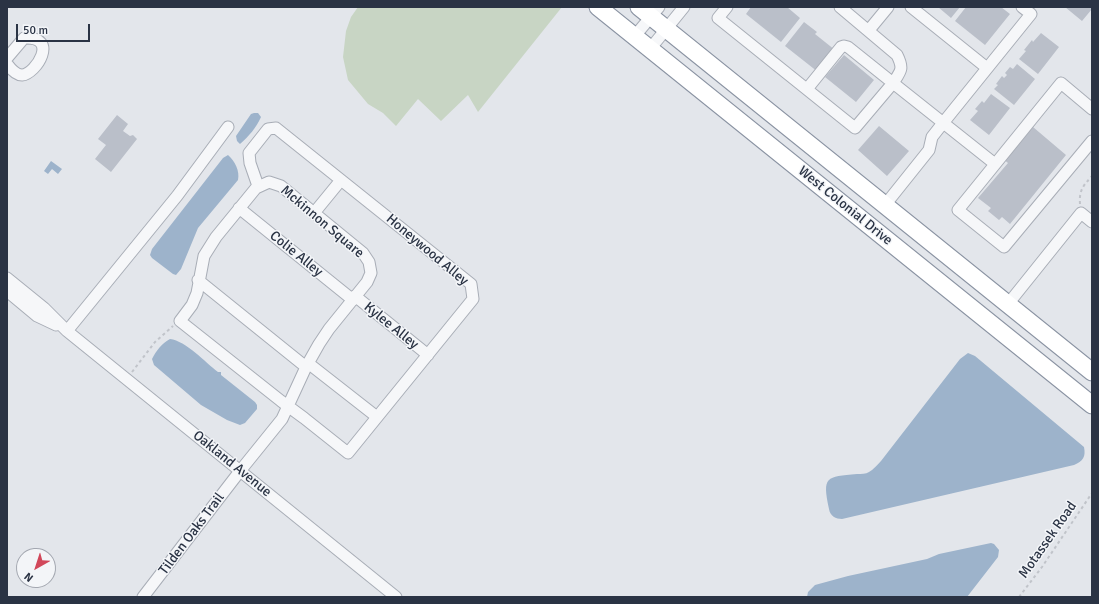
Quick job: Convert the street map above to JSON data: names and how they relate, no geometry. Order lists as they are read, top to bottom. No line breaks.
{"streets":{"highway":["West Colonial Drive"],"street":["Mckinnon Square","Honeywood Alley","Colie Alley","Kylee Alley","Oakland Avenue","Tilden Oaks Trail"],"path":["Motassek Road"]},"crossings":[["Mckinnon Square","Honeywood Alley"],["Mckinnon Square","Colie Alley"],["Mckinnon Square","Kylee Alley"],["Mckinnon Square","Oakland Avenue"],["Mckinnon Square","Tilden Oaks Trail"],["Honeywood Alley","Kylee Alley"],["Colie Alley","Kylee Alley"],["Oakland Avenue","Tilden Oaks Trail"]],"scale_bar":"50 m","north":"bottom left"}
